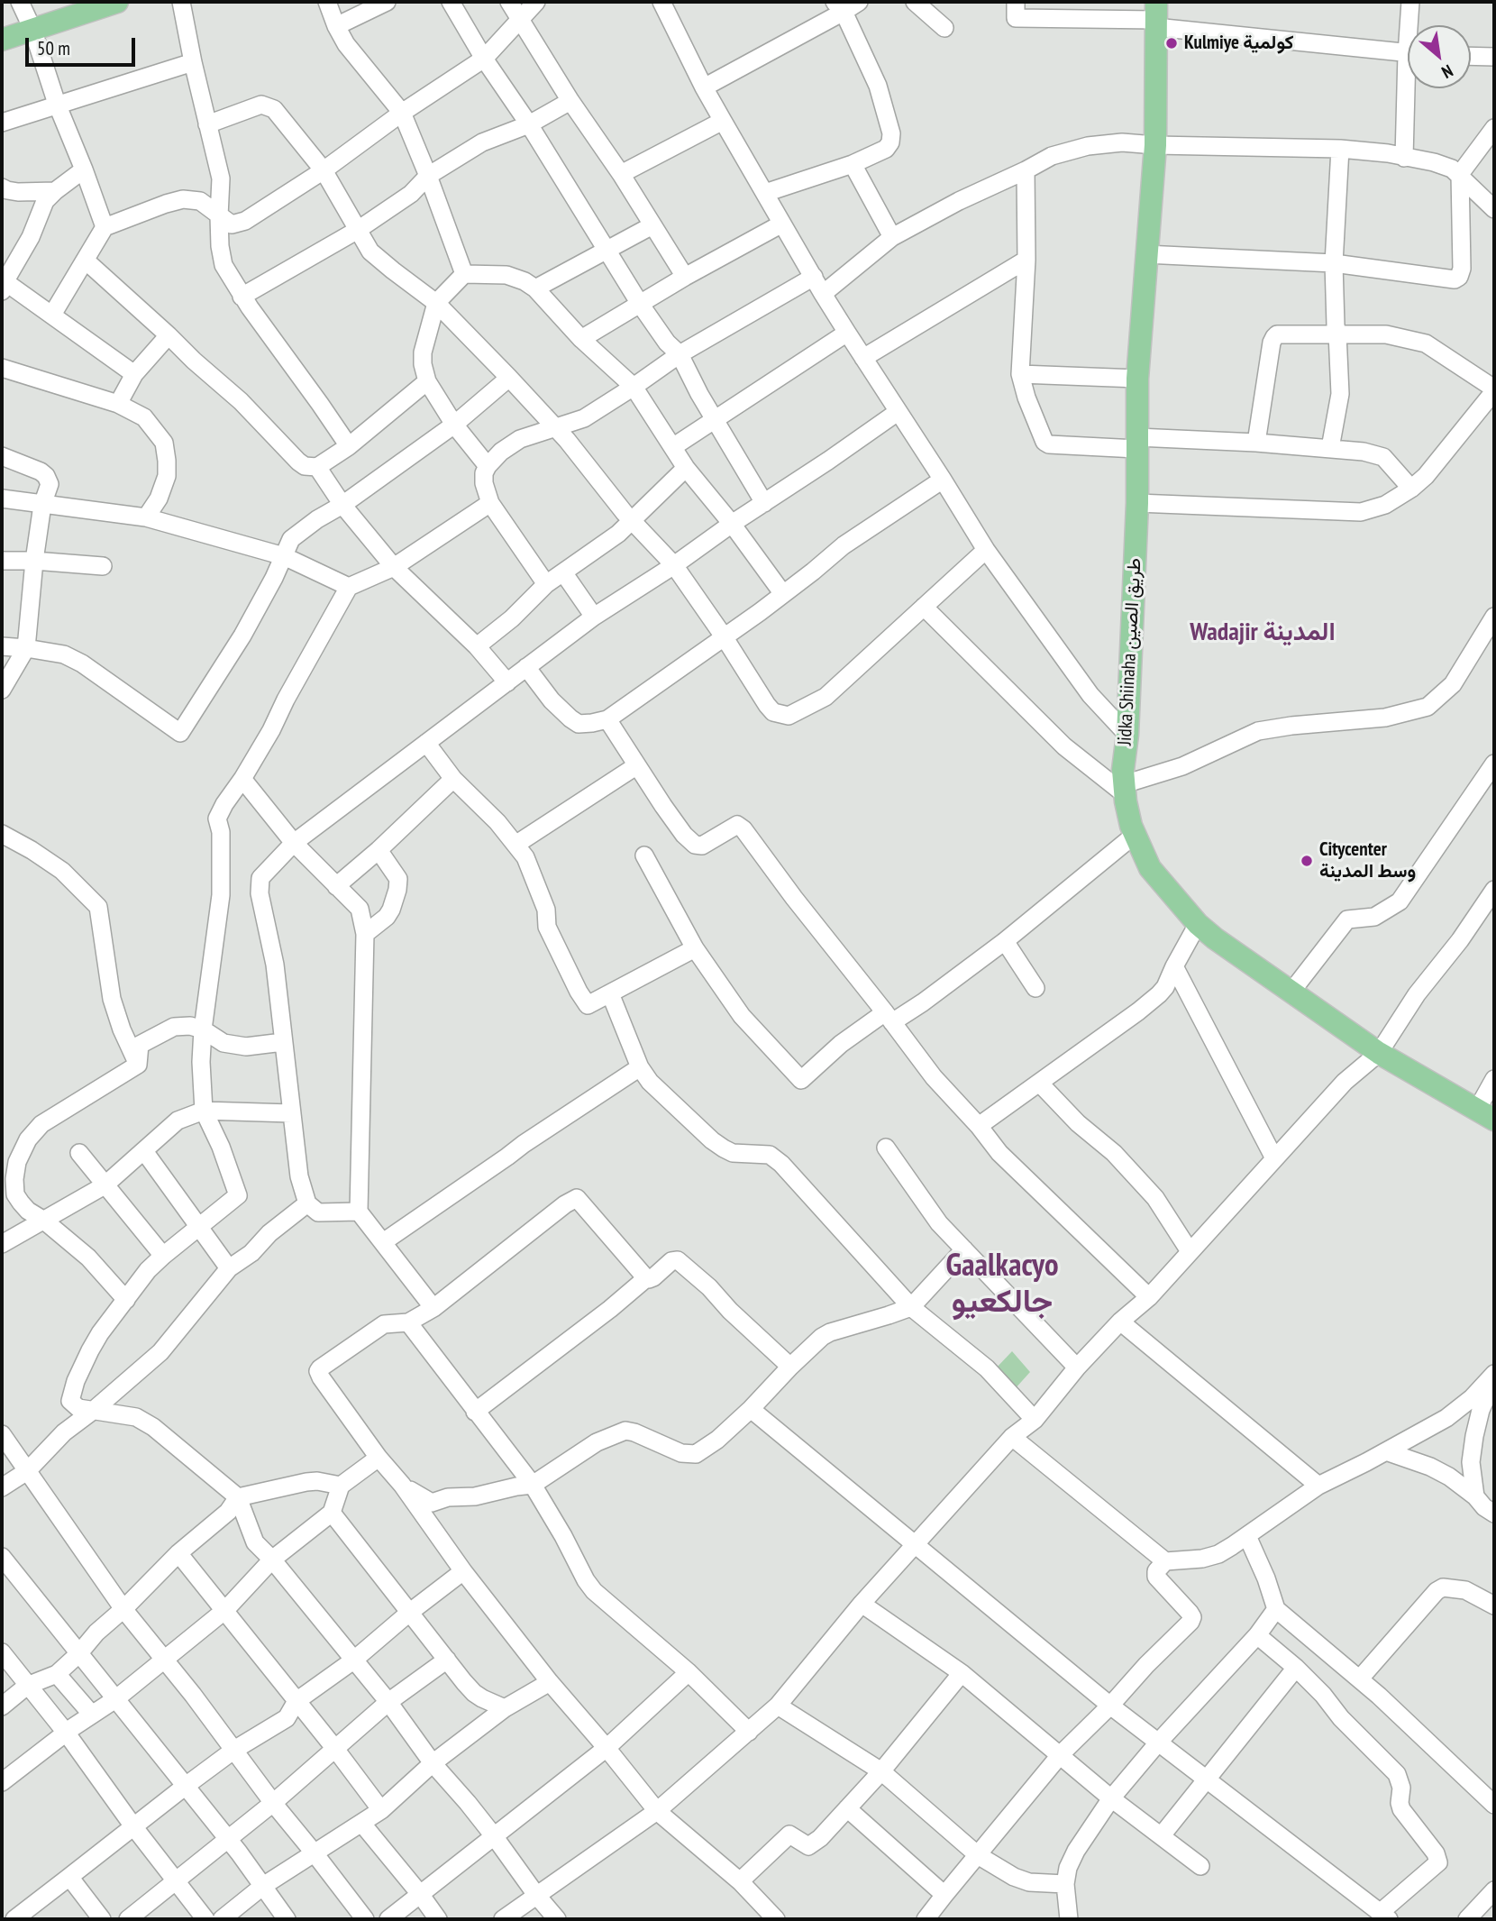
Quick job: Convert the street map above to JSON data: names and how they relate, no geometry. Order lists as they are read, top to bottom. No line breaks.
{"streets":{"main road":["Jidka Shiinaha طريق الصين"]},"districts":["Wadajir المدينة","Gaalkacyo جالكعيو"],"places":["Kulmiye كولمية","Citycenter وسط المدينة"],"scale_bar":"50 m","north":"bottom right"}
